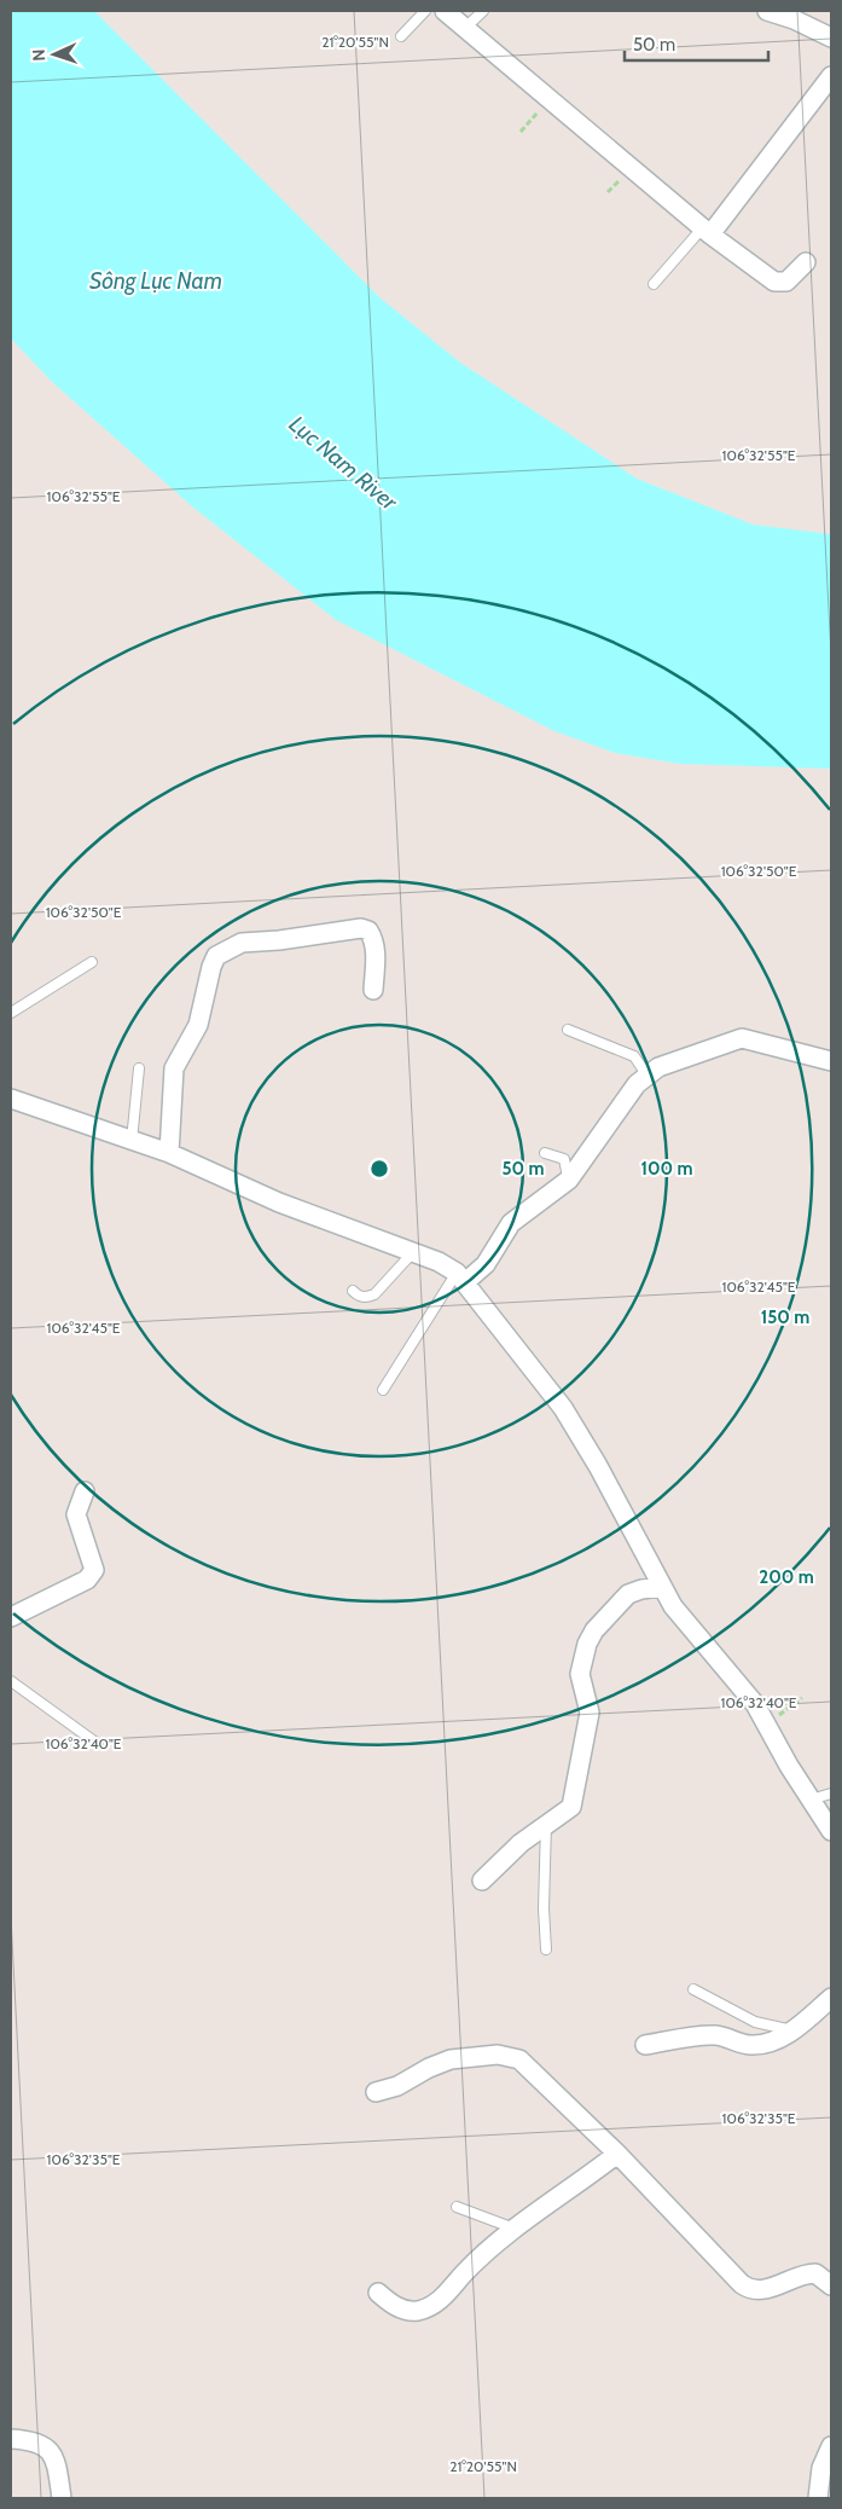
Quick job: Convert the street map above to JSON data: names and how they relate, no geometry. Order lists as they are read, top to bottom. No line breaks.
{"water":["Sông Lục Nam","Lục Nam River"],"scale_bar":"50 m","north":"left","coordinates":["21°20'55\"N","106°32'55\"E","106°32'50\"E","106°32'45\"E","106°32'40\"E","106°32'35\"E"],"rings":["50 m","100 m","150 m","200 m"]}
